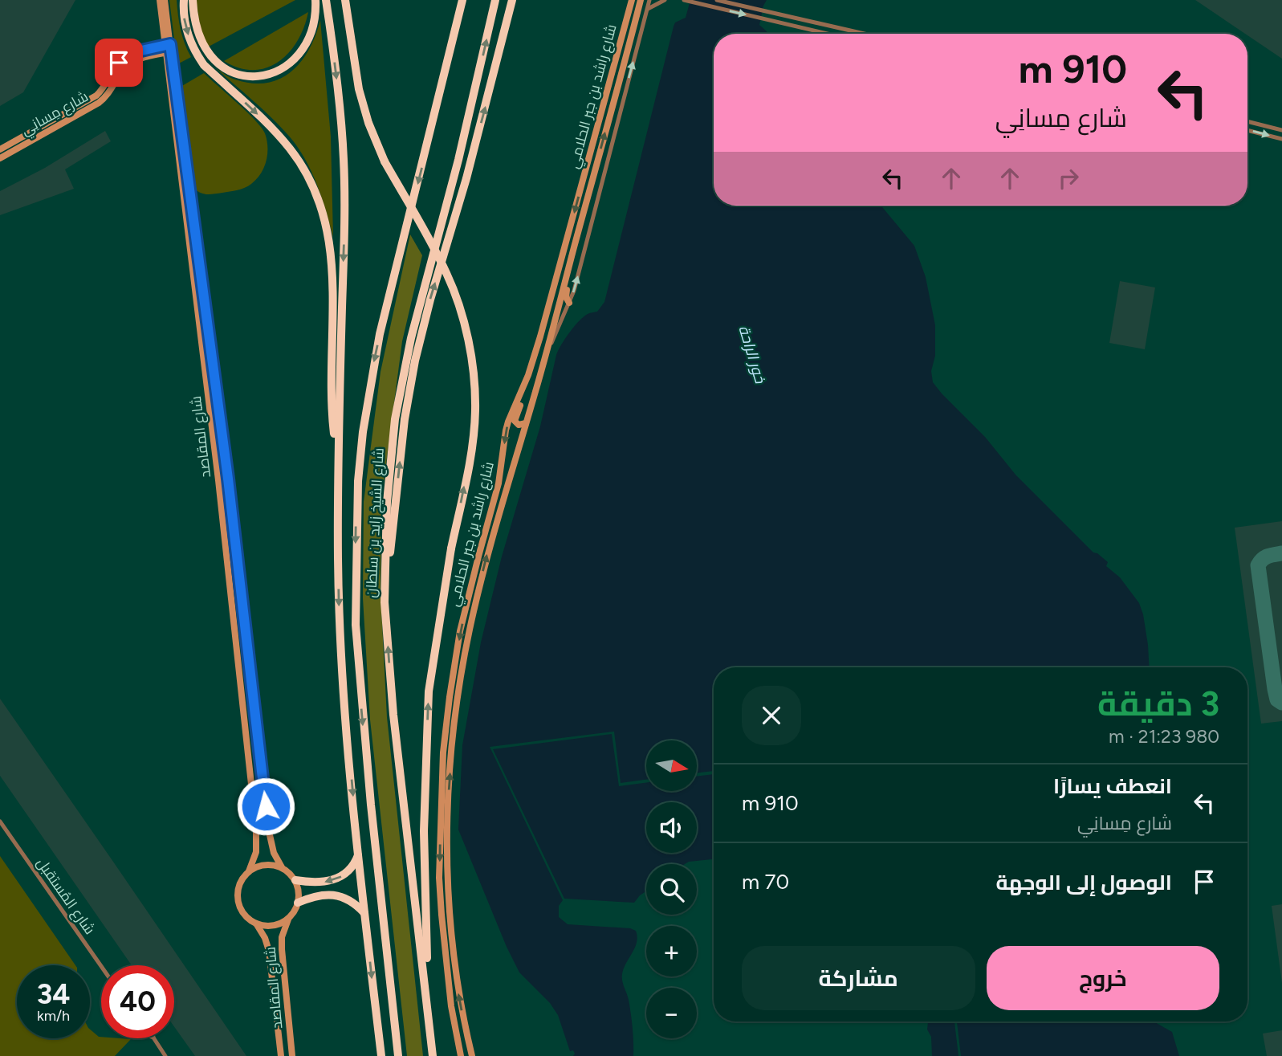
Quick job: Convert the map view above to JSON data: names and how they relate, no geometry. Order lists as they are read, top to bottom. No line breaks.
{"streets":{"highway":["شارع الشيخ زايد بن سلطان"],"street":["شارع راشد بن جبر الحلامي","شارع مِسانِي","شارع المقاصد","شارع المُستقبل"]},"crossings":[["شارع مِسانِي","شارع المقاصد"]],"water":["خور الراحة"],"north":"right","page":{"turn":["910 m","شارع مِسانِي"],"heading":["3 دقيقة","980 m · 21:23"],"map_buttons":["+","−"],"list":[{"name":"انعطف يسارًا","note":"شارع مِسانِي","value":"910 m"},{"name":"الوصول إلى الوجهة","value":"70 m"}],"buttons":["خروج","مشاركة"],"speed":"34 km/h","limit":"40"}}
